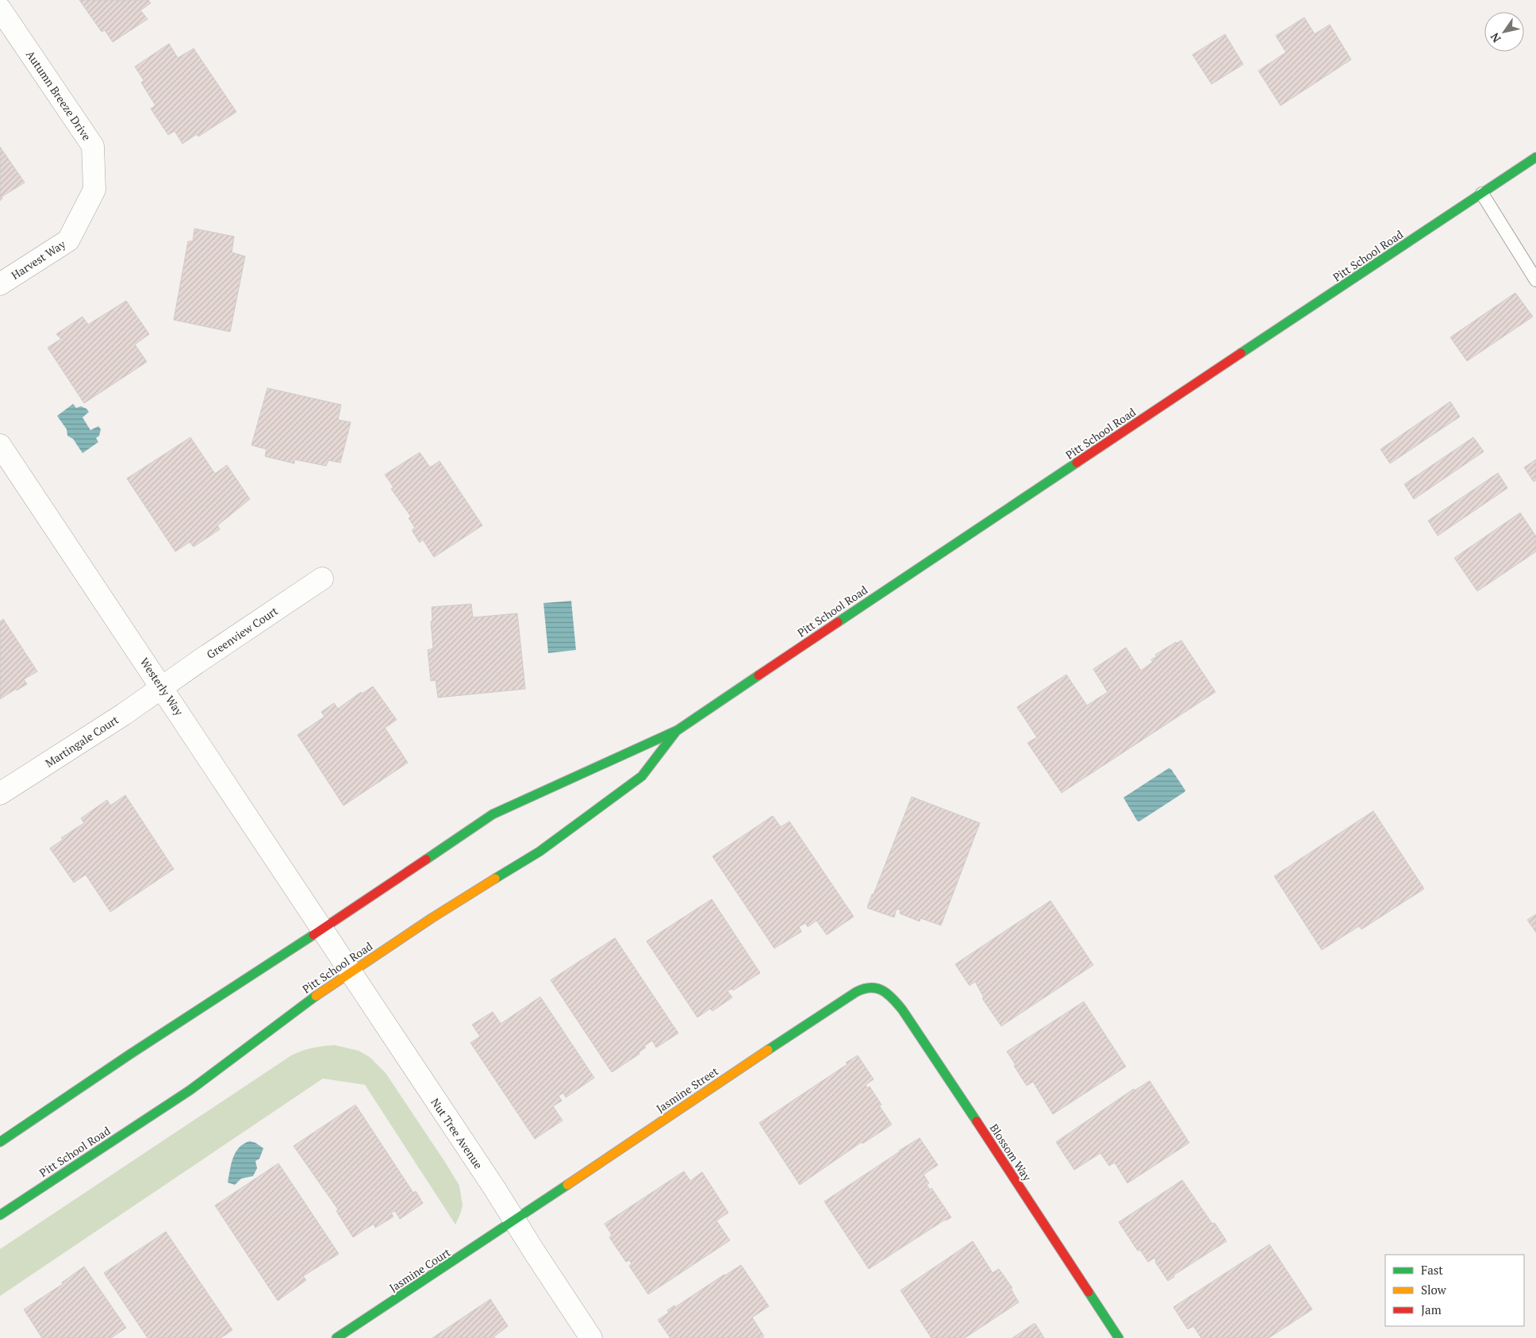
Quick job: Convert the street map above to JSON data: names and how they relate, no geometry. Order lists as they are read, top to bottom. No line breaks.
{"streets":{"street":["Autumn Breeze Drive","Pitt School Road","Harvest Way","Greenview Court","Westerly Way","Martingale Court","Jasmine Street","Nut Tree Avenue","Blossom Way","Jasmine Court"]},"crossings":[["Autumn Breeze Drive","Harvest Way"],["Pitt School Road","Westerly Way"],["Pitt School Road","Nut Tree Avenue"],["Greenview Court","Westerly Way"],["Greenview Court","Martingale Court"],["Westerly Way","Martingale Court"],["Westerly Way","Nut Tree Avenue"],["Jasmine Street","Nut Tree Avenue"],["Jasmine Street","Blossom Way"],["Jasmine Street","Jasmine Court"],["Nut Tree Avenue","Jasmine Court"]],"legend":["Fast","Slow","Jam"],"north":"bottom left"}
